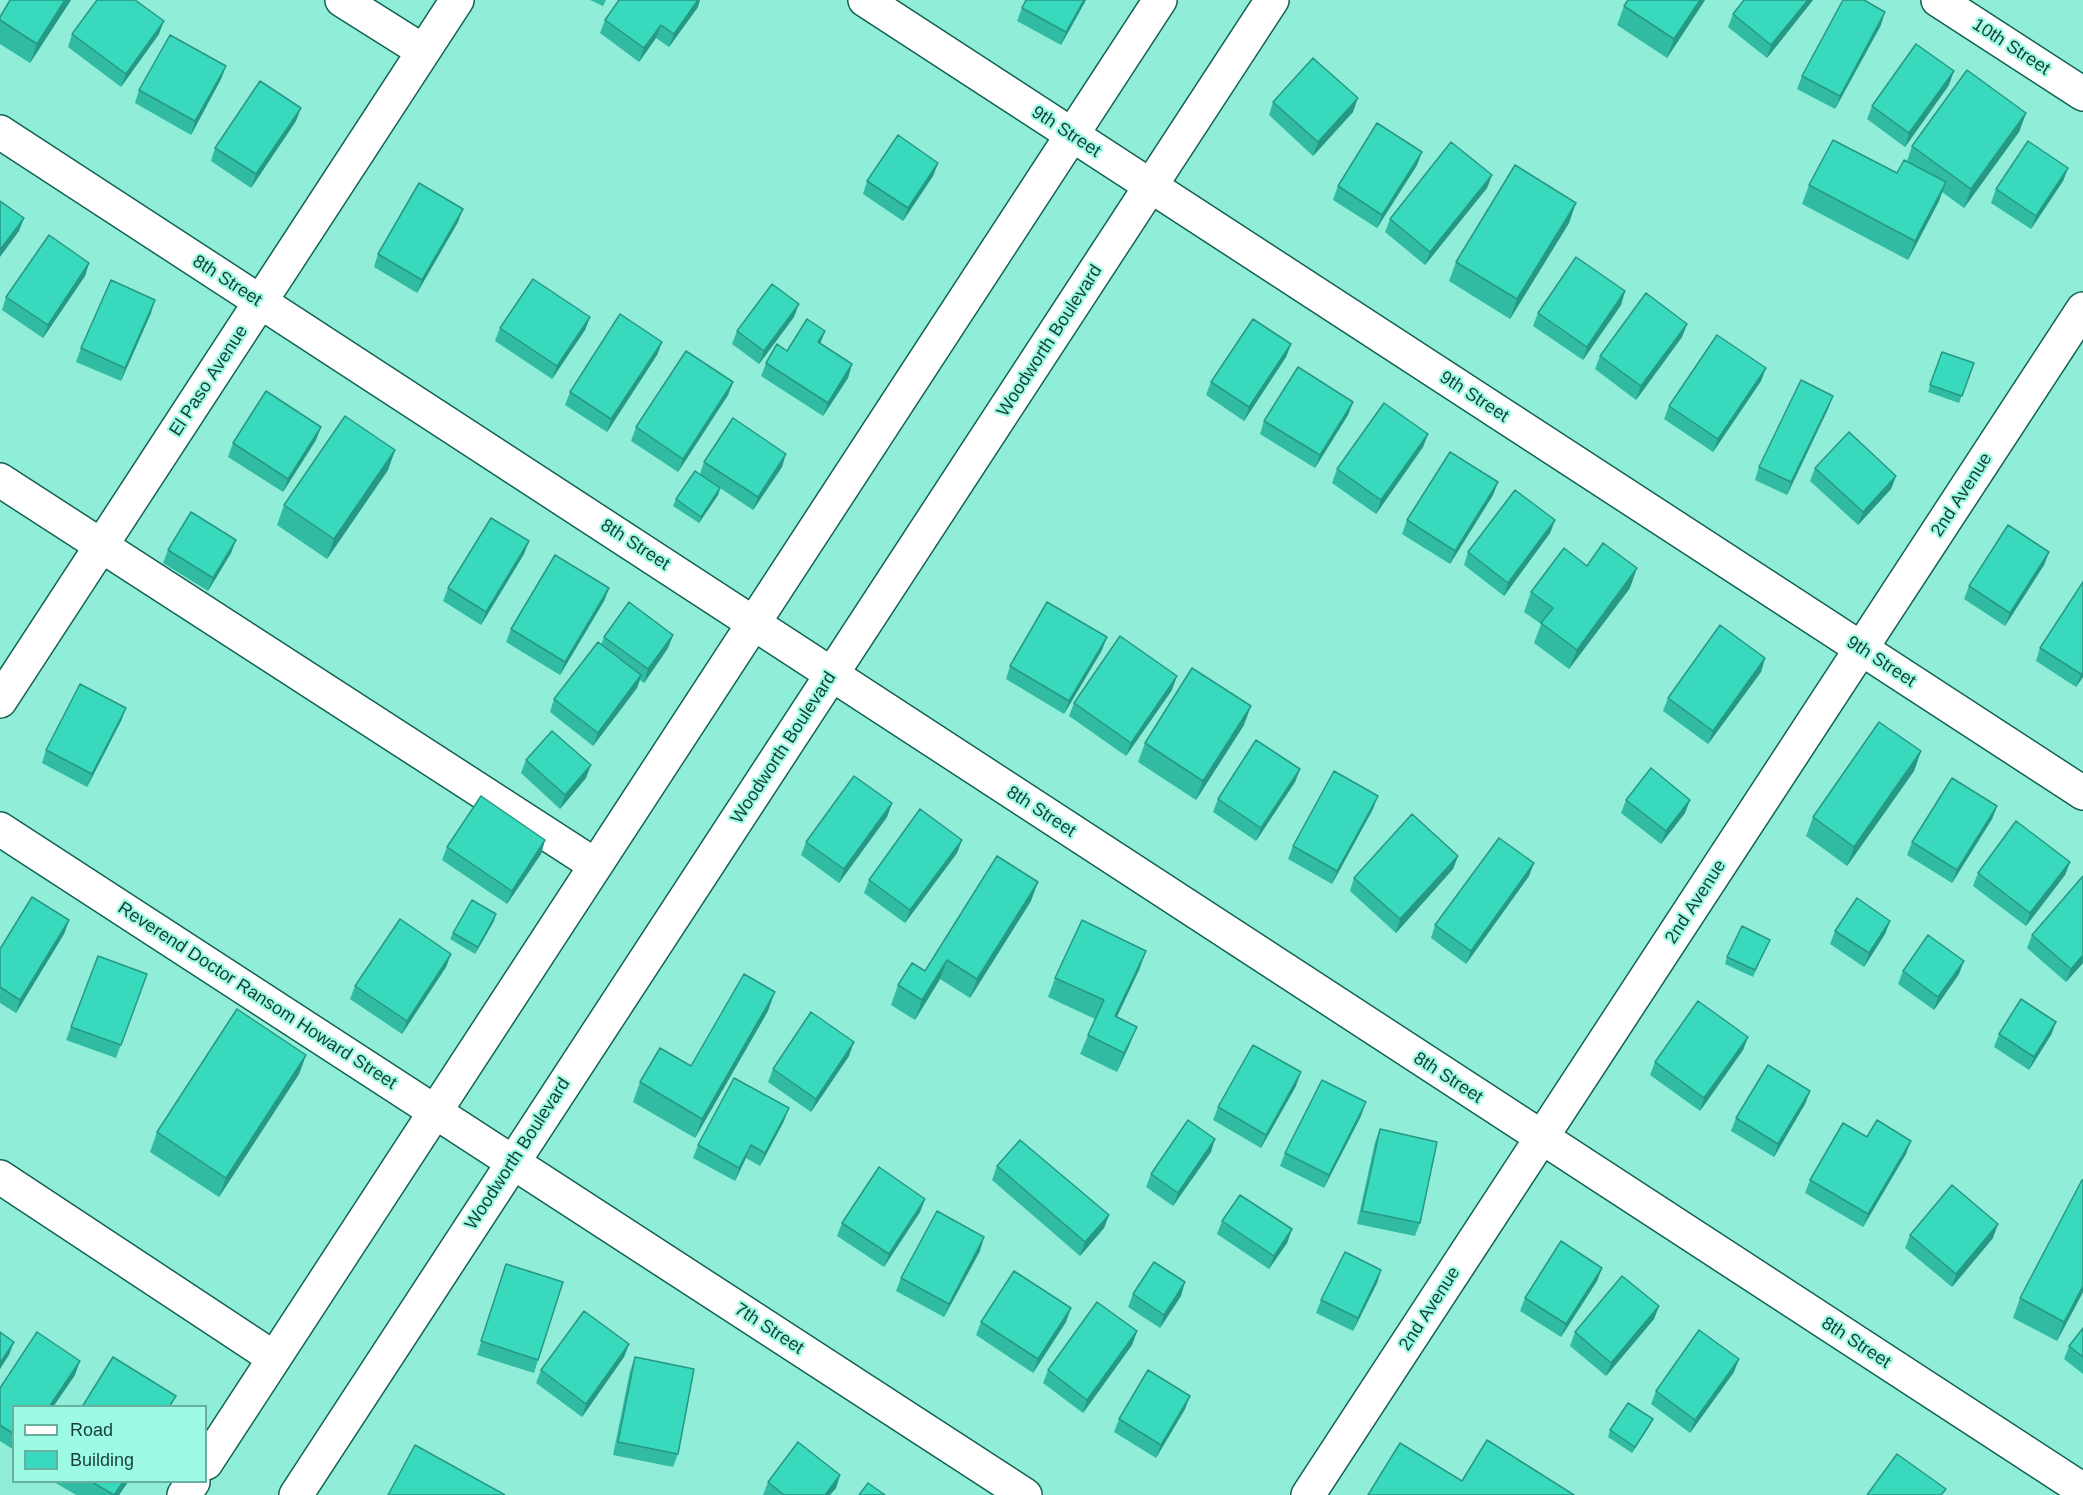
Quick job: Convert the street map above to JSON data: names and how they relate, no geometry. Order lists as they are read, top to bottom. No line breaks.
{"streets":{"street":["10th Street","9th Street","8th Street","Woodworth Boulevard","El Paso Avenue","2nd Avenue","Reverend Doctor Ransom Howard Street","7th Street"]},"crossings":[["9th Street","Woodworth Boulevard"],["9th Street","2nd Avenue"],["8th Street","Woodworth Boulevard"],["8th Street","El Paso Avenue"],["8th Street","2nd Avenue"],["Woodworth Boulevard","Reverend Doctor Ransom Howard Street"],["Woodworth Boulevard","7th Street"],["Reverend Doctor Ransom Howard Street","7th Street"]],"legend":["Road","Building"]}
